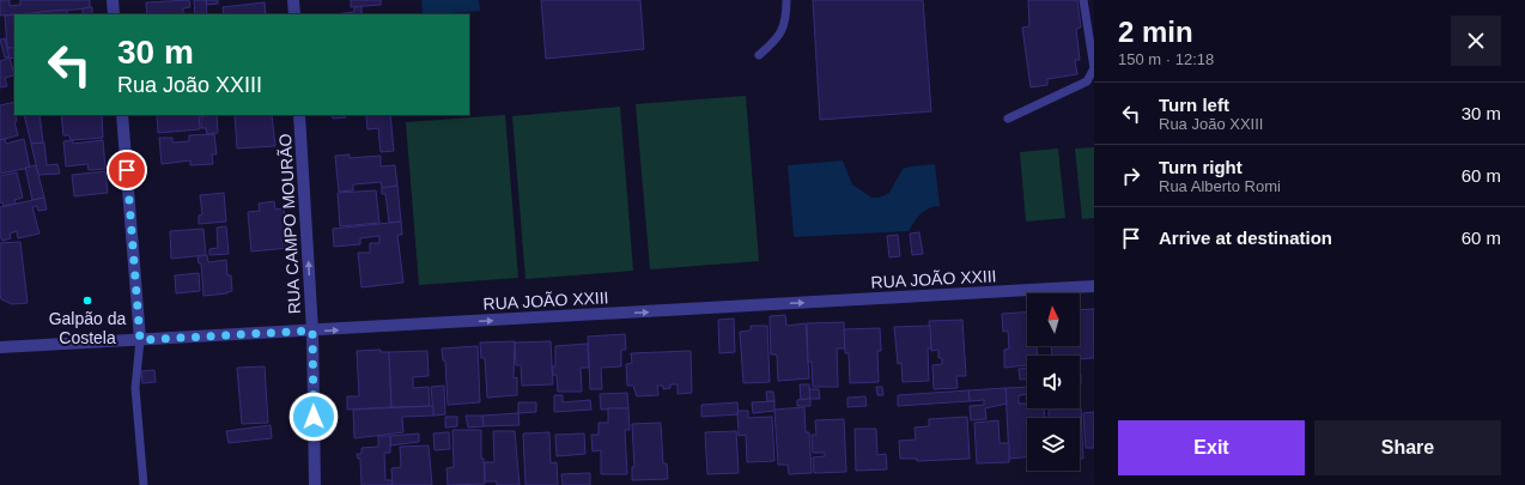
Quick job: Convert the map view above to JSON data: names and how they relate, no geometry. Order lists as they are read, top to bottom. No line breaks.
{"streets":{"street":["RUA CAMPO MOURÃO","RUA JOÃO XXIII"]},"crossings":[["RUA CAMPO MOURÃO","RUA JOÃO XXIII"]],"one_way":["RUA CAMPO MOURÃO","RUA JOÃO XXIII"],"places":["Galpão da Costela"],"north":"top","page":{"heading":["2 min","150 m · 12:18"],"turn":["30 m","Rua João XXIII"],"list":[{"name":"Turn left","note":"Rua João XXIII","value":"30 m"},{"name":"Turn right","note":"Rua Alberto Romi","value":"60 m"},{"name":"Arrive at destination","value":"60 m"}],"buttons":["Exit","Share"]}}
